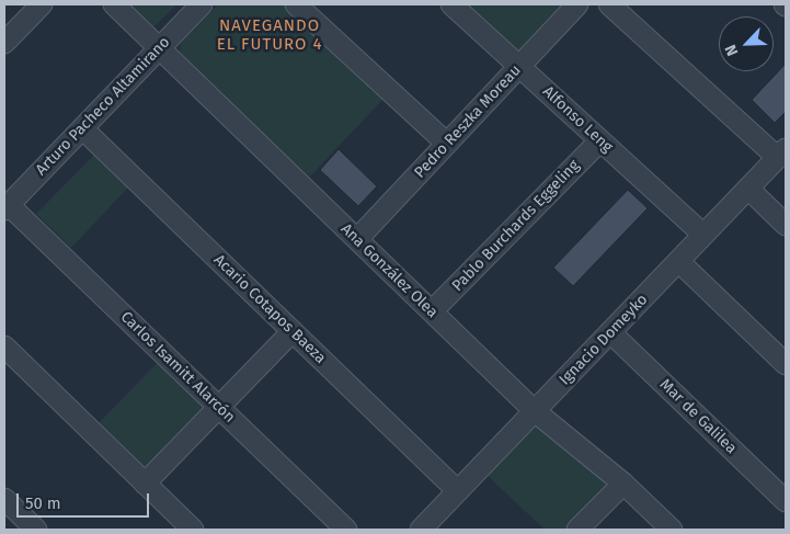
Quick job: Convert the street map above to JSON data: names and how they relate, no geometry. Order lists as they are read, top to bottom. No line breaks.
{"streets":{"street":["Arturo Pacheco Altamirano","Alfonso Leng","Pedro Reszka Moreau","Pablo Burchards Eggeling","Ana González Olea","Acario Cotapos Baeza","Ignacio Domeyko","Carlos Isamitt Alarcón","Mar de Galilea"]},"crossings":[["Arturo Pacheco Altamirano","Ana González Olea"],["Arturo Pacheco Altamirano","Acario Cotapos Baeza"],["Arturo Pacheco Altamirano","Carlos Isamitt Alarcón"],["Alfonso Leng","Pedro Reszka Moreau"],["Alfonso Leng","Pablo Burchards Eggeling"],["Alfonso Leng","Ignacio Domeyko"],["Pedro Reszka Moreau","Ana González Olea"],["Pablo Burchards Eggeling","Ana González Olea"],["Ana González Olea","Ignacio Domeyko"],["Acario Cotapos Baeza","Ignacio Domeyko"],["Ignacio Domeyko","Mar de Galilea"]],"districts":["NAVEGANDO EL FUTURO 4"],"scale_bar":"50 m","north":"bottom left"}
